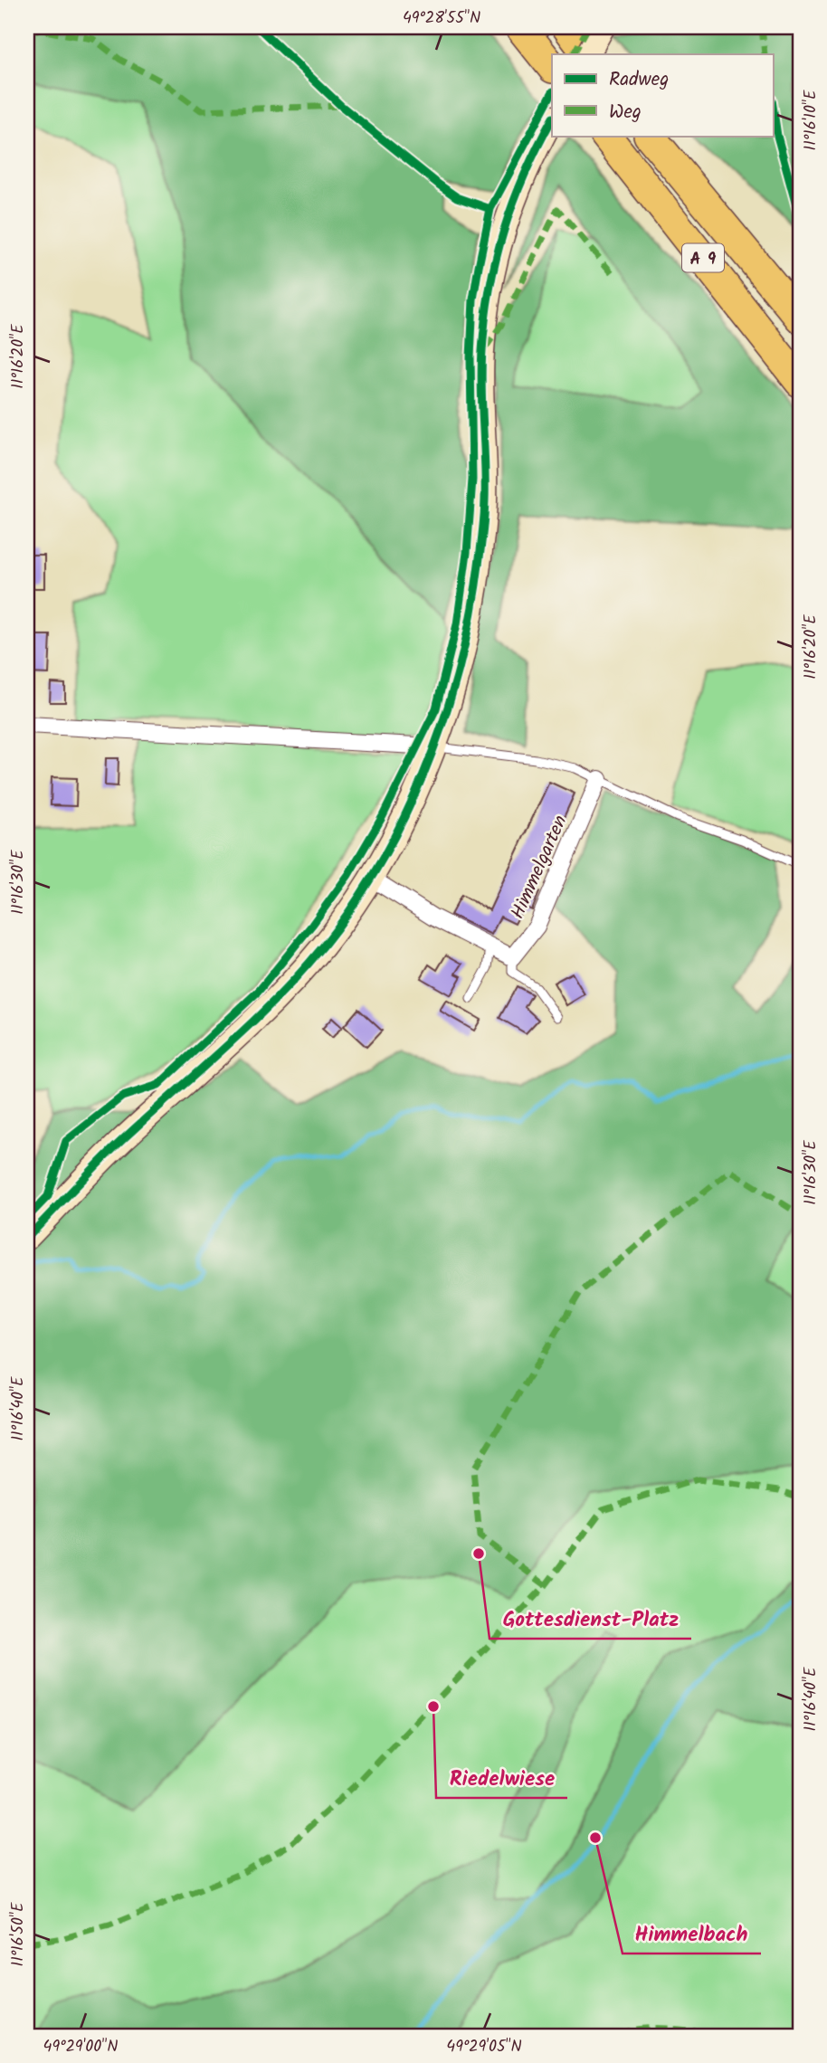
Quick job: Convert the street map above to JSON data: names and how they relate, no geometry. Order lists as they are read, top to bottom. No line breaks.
{"streets":{"highway":["A 9"],"street":["Himmelgarten"]},"places":["Gottesdienst-Platz","Riedelwiese","Himmelbach"],"legend":["Radweg","Weg"],"coordinates":["49°28'55\"N","11°16'10\"E","11°16'20\"E","11°16'30\"E","11°16'40\"E","11°16'50\"E","49°29'00\"N","49°29'05\"N"]}
